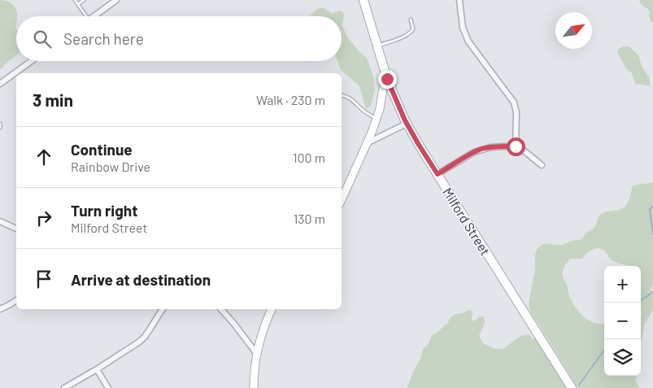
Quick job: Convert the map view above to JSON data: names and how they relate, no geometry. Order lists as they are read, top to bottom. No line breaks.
{"streets":{"main road":["Milford Street"]},"north":"top right","page":{"search":"Search here","heading":["3 min","Walk · 230 m"],"list":[["Continue","Rainbow Drive","100 m"],["Turn right","Milford Street","130 m"],"Arrive at destination"],"map_buttons":["+","−"]}}
